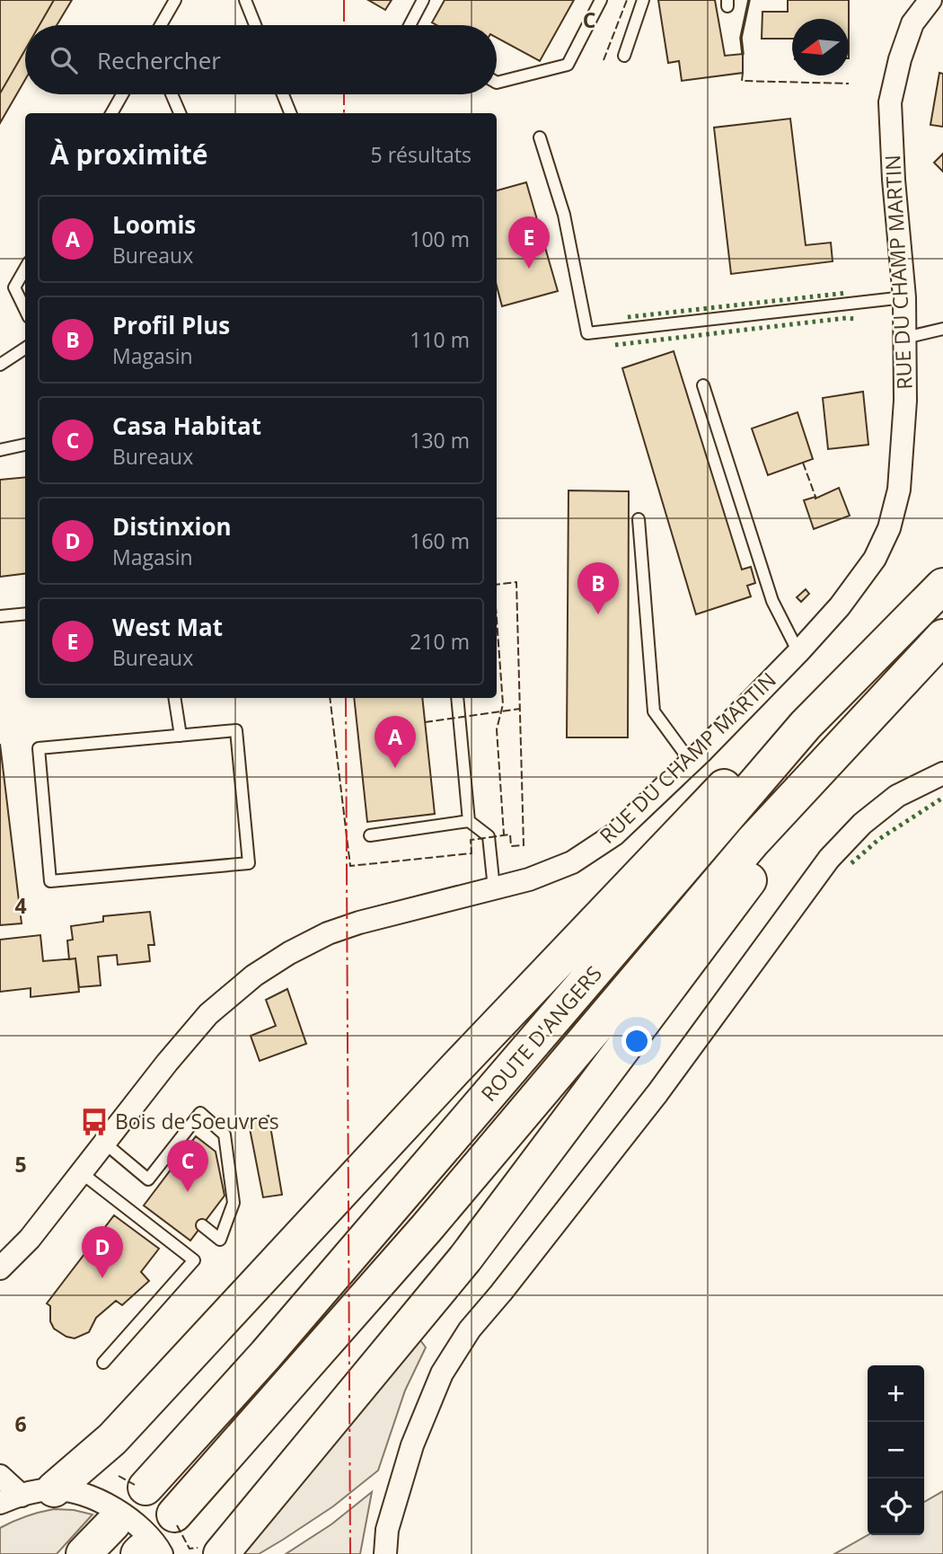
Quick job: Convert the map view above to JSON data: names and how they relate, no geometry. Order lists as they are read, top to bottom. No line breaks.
{"streets":{"highway":["ROUTE D'ANGERS"],"street":["RUE DU CHAMP MARTIN"]},"places":{"bus stop":["Bois de Soeuvres"]},"north":"left","page":{"search":"Rechercher","heading":["À proximité","5 résultats"],"list":[{"mark":"A","name":"Loomis","note":"Bureaux","value":"100 m"},{"mark":"B","name":"Profil Plus","note":"Magasin","value":"110 m"},{"mark":"C","name":"Casa Habitat","note":"Bureaux","value":"130 m"},{"mark":"D","name":"Distinxion","note":"Magasin","value":"160 m"},{"mark":"E","name":"West Mat","note":"Bureaux","value":"210 m"}],"pins":["E","B","A","C","D"],"map_buttons":["+","−"]},"grid":{"columns":["C"],"rows":["4","5","6"]}}
